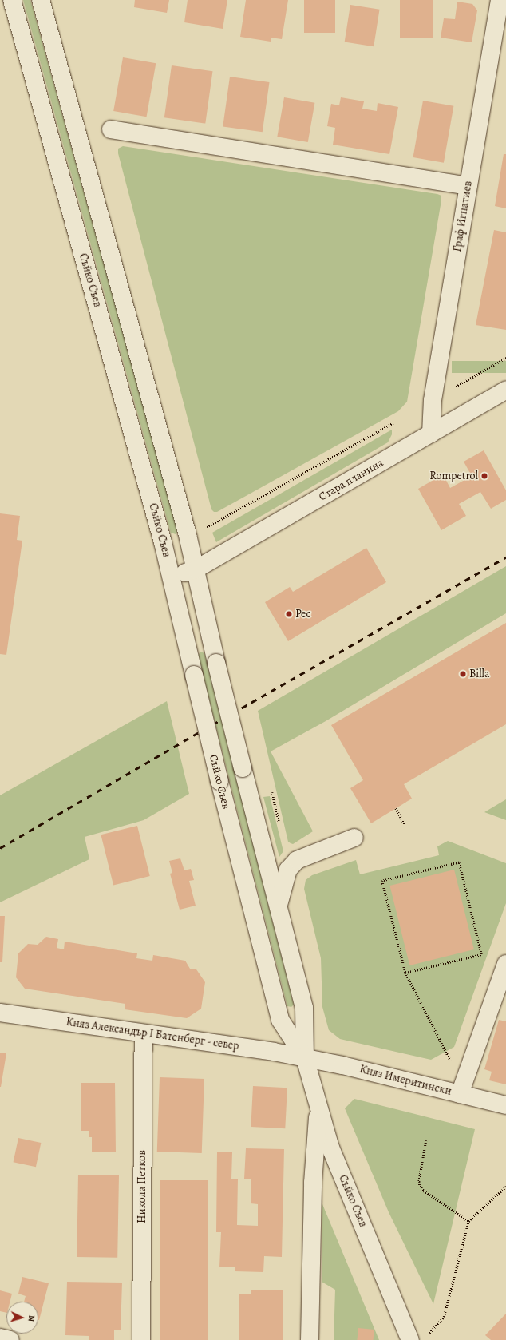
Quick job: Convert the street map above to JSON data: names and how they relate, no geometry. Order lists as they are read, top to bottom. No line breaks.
{"streets":{"street":["Граф Игнатиев","Съйко Съев","Стара планина","Княз Александър I Батенберг - север","Княз Имеритински","Никола Петков"]},"crossings":[["Граф Игнатиев","Стара планина"],["Съйко Съев","Стара планина"],["Съйко Съев","Княз Александър I Батенберг - север"],["Съйко Съев","Княз Имеритински"],["Княз Александър I Батенберг - север","Княз Имеритински"],["Княз Александър I Батенберг - север","Никола Петков"]],"places":["Rompetrol","Рес","Billa"],"north":"right"}
